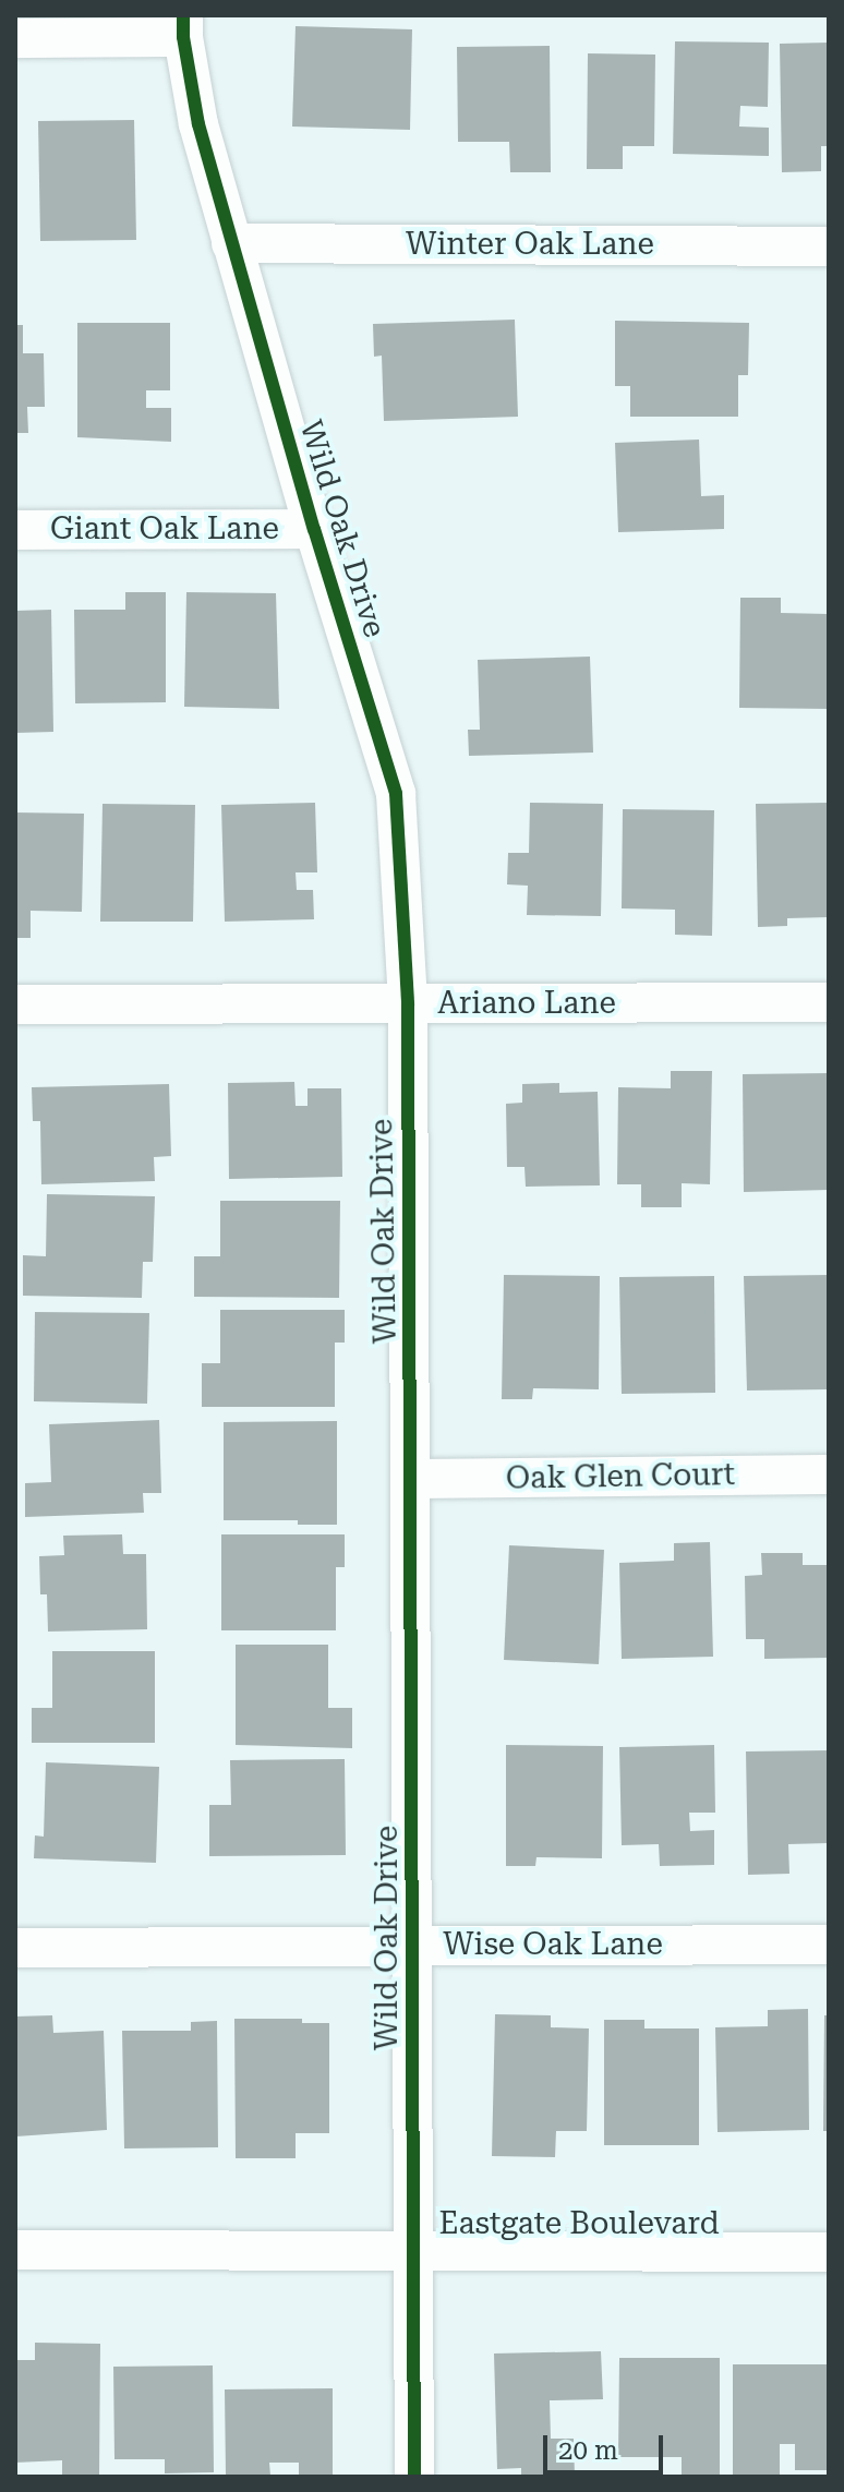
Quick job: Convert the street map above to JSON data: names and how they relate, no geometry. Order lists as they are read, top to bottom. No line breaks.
{"streets":{"street":["Winter Oak Lane","Giant Oak Lane","Wild Oak Drive","Ariano Lane","Oak Glen Court","Wise Oak Lane","Eastgate Boulevard"]},"crossings":[["Winter Oak Lane","Wild Oak Drive"],["Giant Oak Lane","Wild Oak Drive"],["Wild Oak Drive","Ariano Lane"],["Wild Oak Drive","Oak Glen Court"],["Wild Oak Drive","Wise Oak Lane"],["Wild Oak Drive","Eastgate Boulevard"]],"scale_bar":"20 m"}
